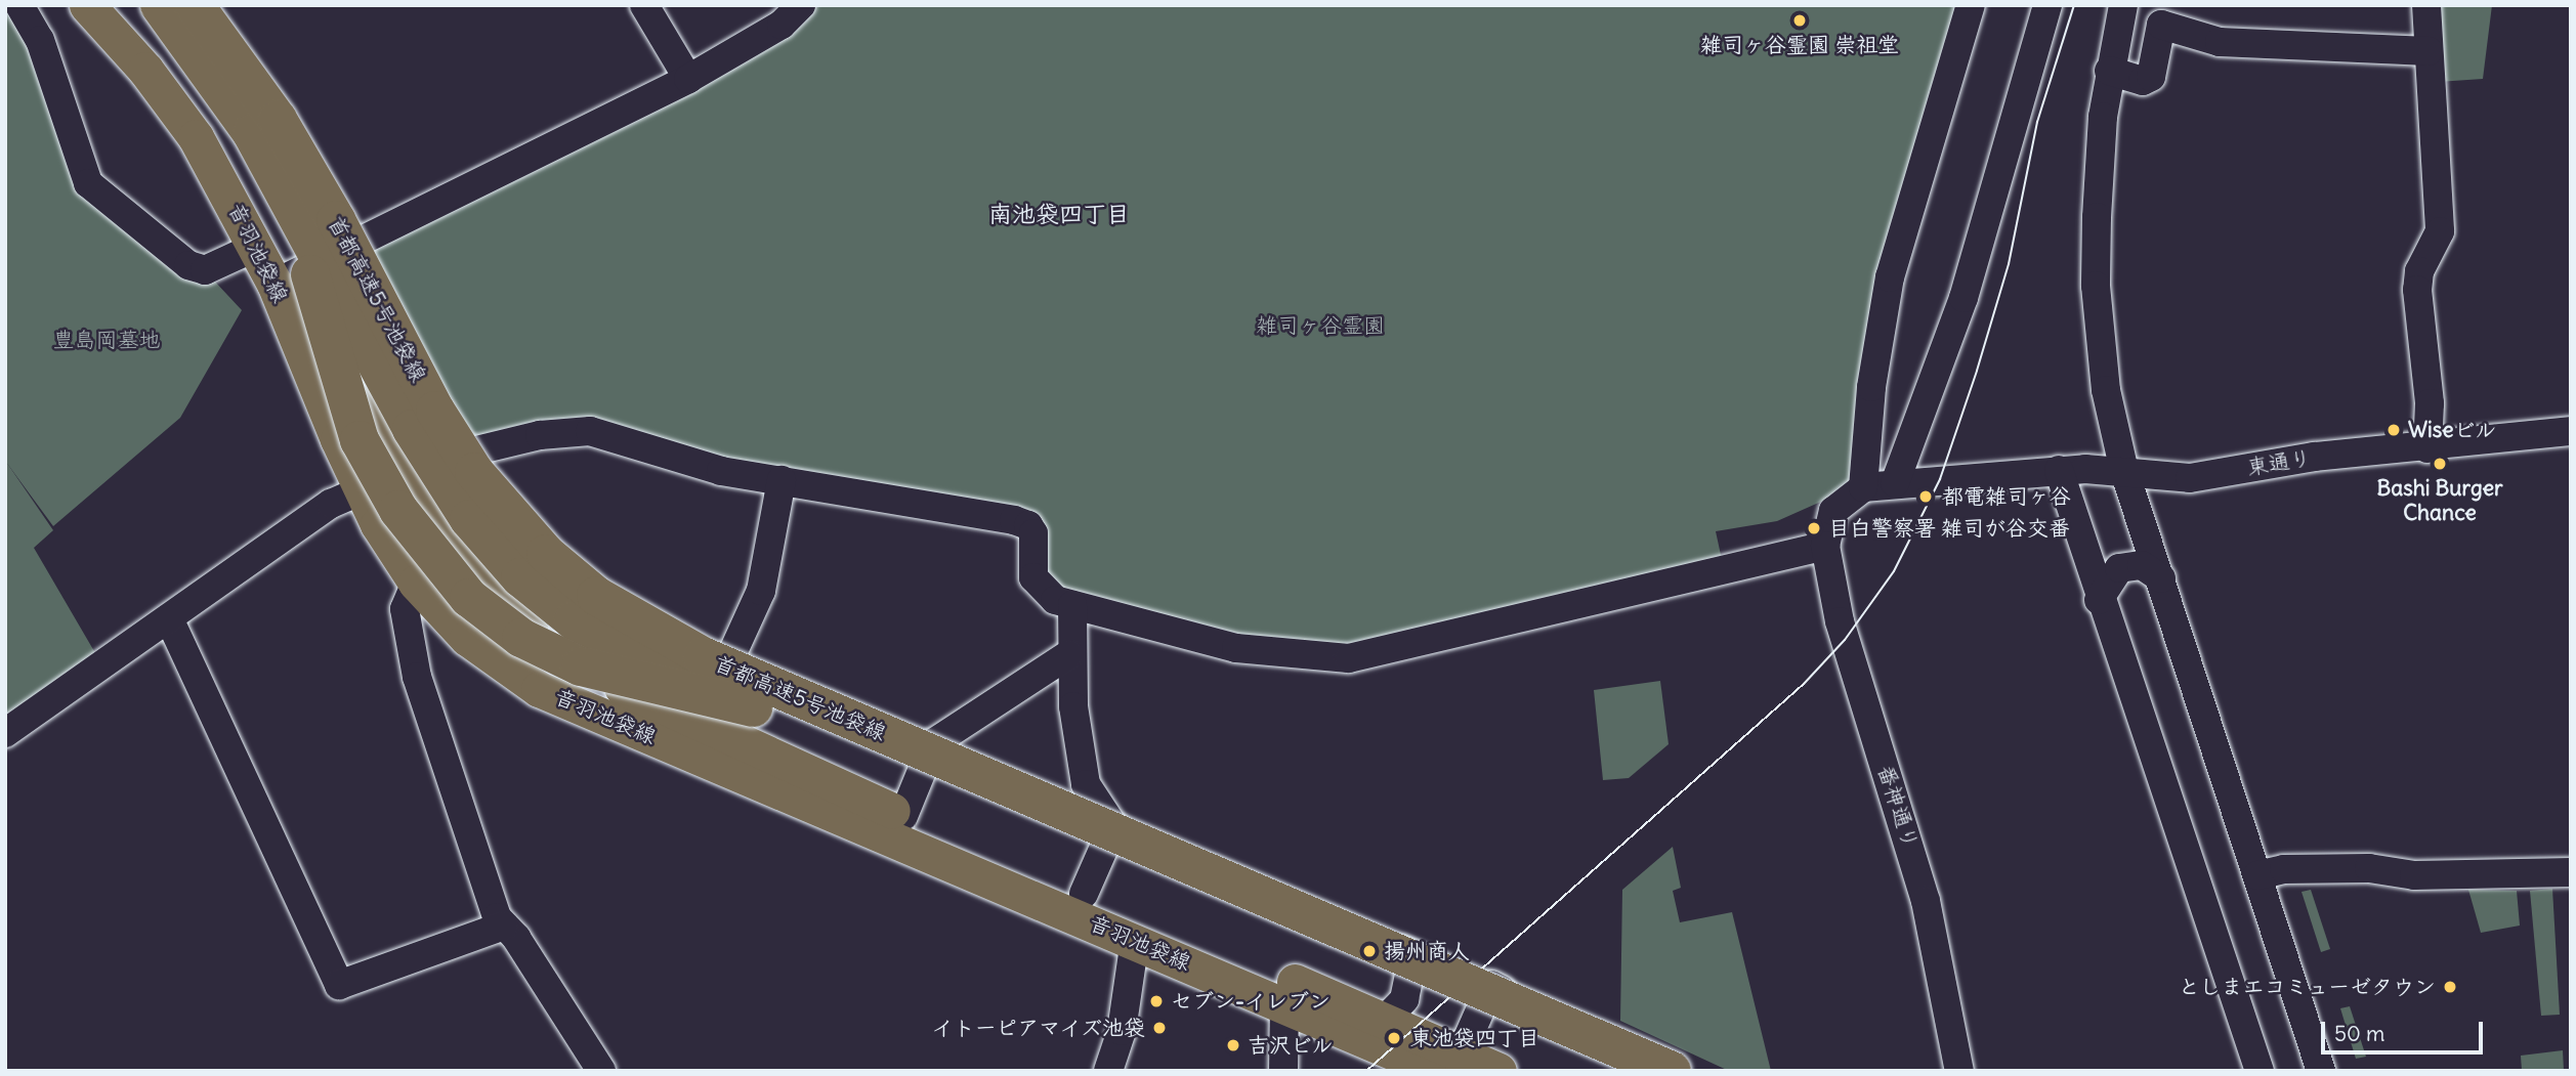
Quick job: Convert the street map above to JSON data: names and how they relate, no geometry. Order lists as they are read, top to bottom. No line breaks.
{"streets":{"highway":["首都高速5号池袋線"],"main road":["音羽池袋線"],"street":["東通り","番神通り"]},"districts":["南池袋四丁目"],"parks":["雑司ヶ谷霊園","豊島岡墓地"],"places":["雑司ヶ谷霊園 崇祖堂","Wiseビル","Bashi Burger Chance","都電雑司ヶ谷","目白警察署 雑司が谷交番","揚州商人","としまエコミューゼタウン","セブン-イレブン","イトーピアマイズ池袋","東池袋四丁目","吉沢ビル"],"scale_bar":"50 m"}
